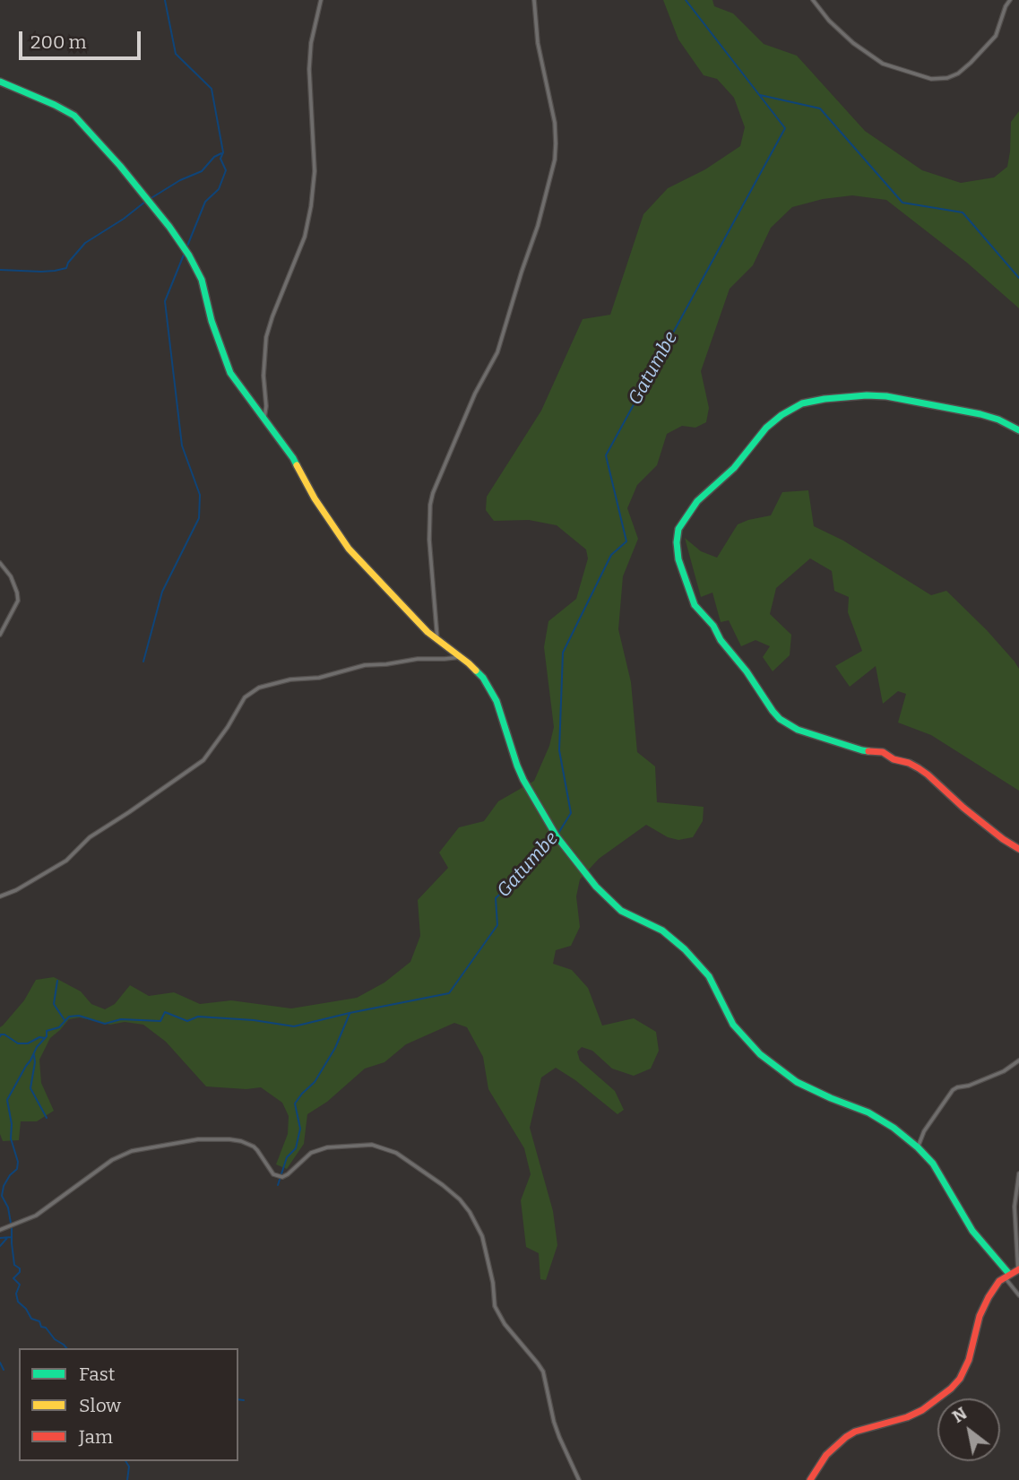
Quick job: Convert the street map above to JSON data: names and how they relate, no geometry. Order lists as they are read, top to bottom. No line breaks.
{"water":["Gatumbe"],"legend":["Fast","Slow","Jam"],"scale_bar":"200 m","north":"top left"}
